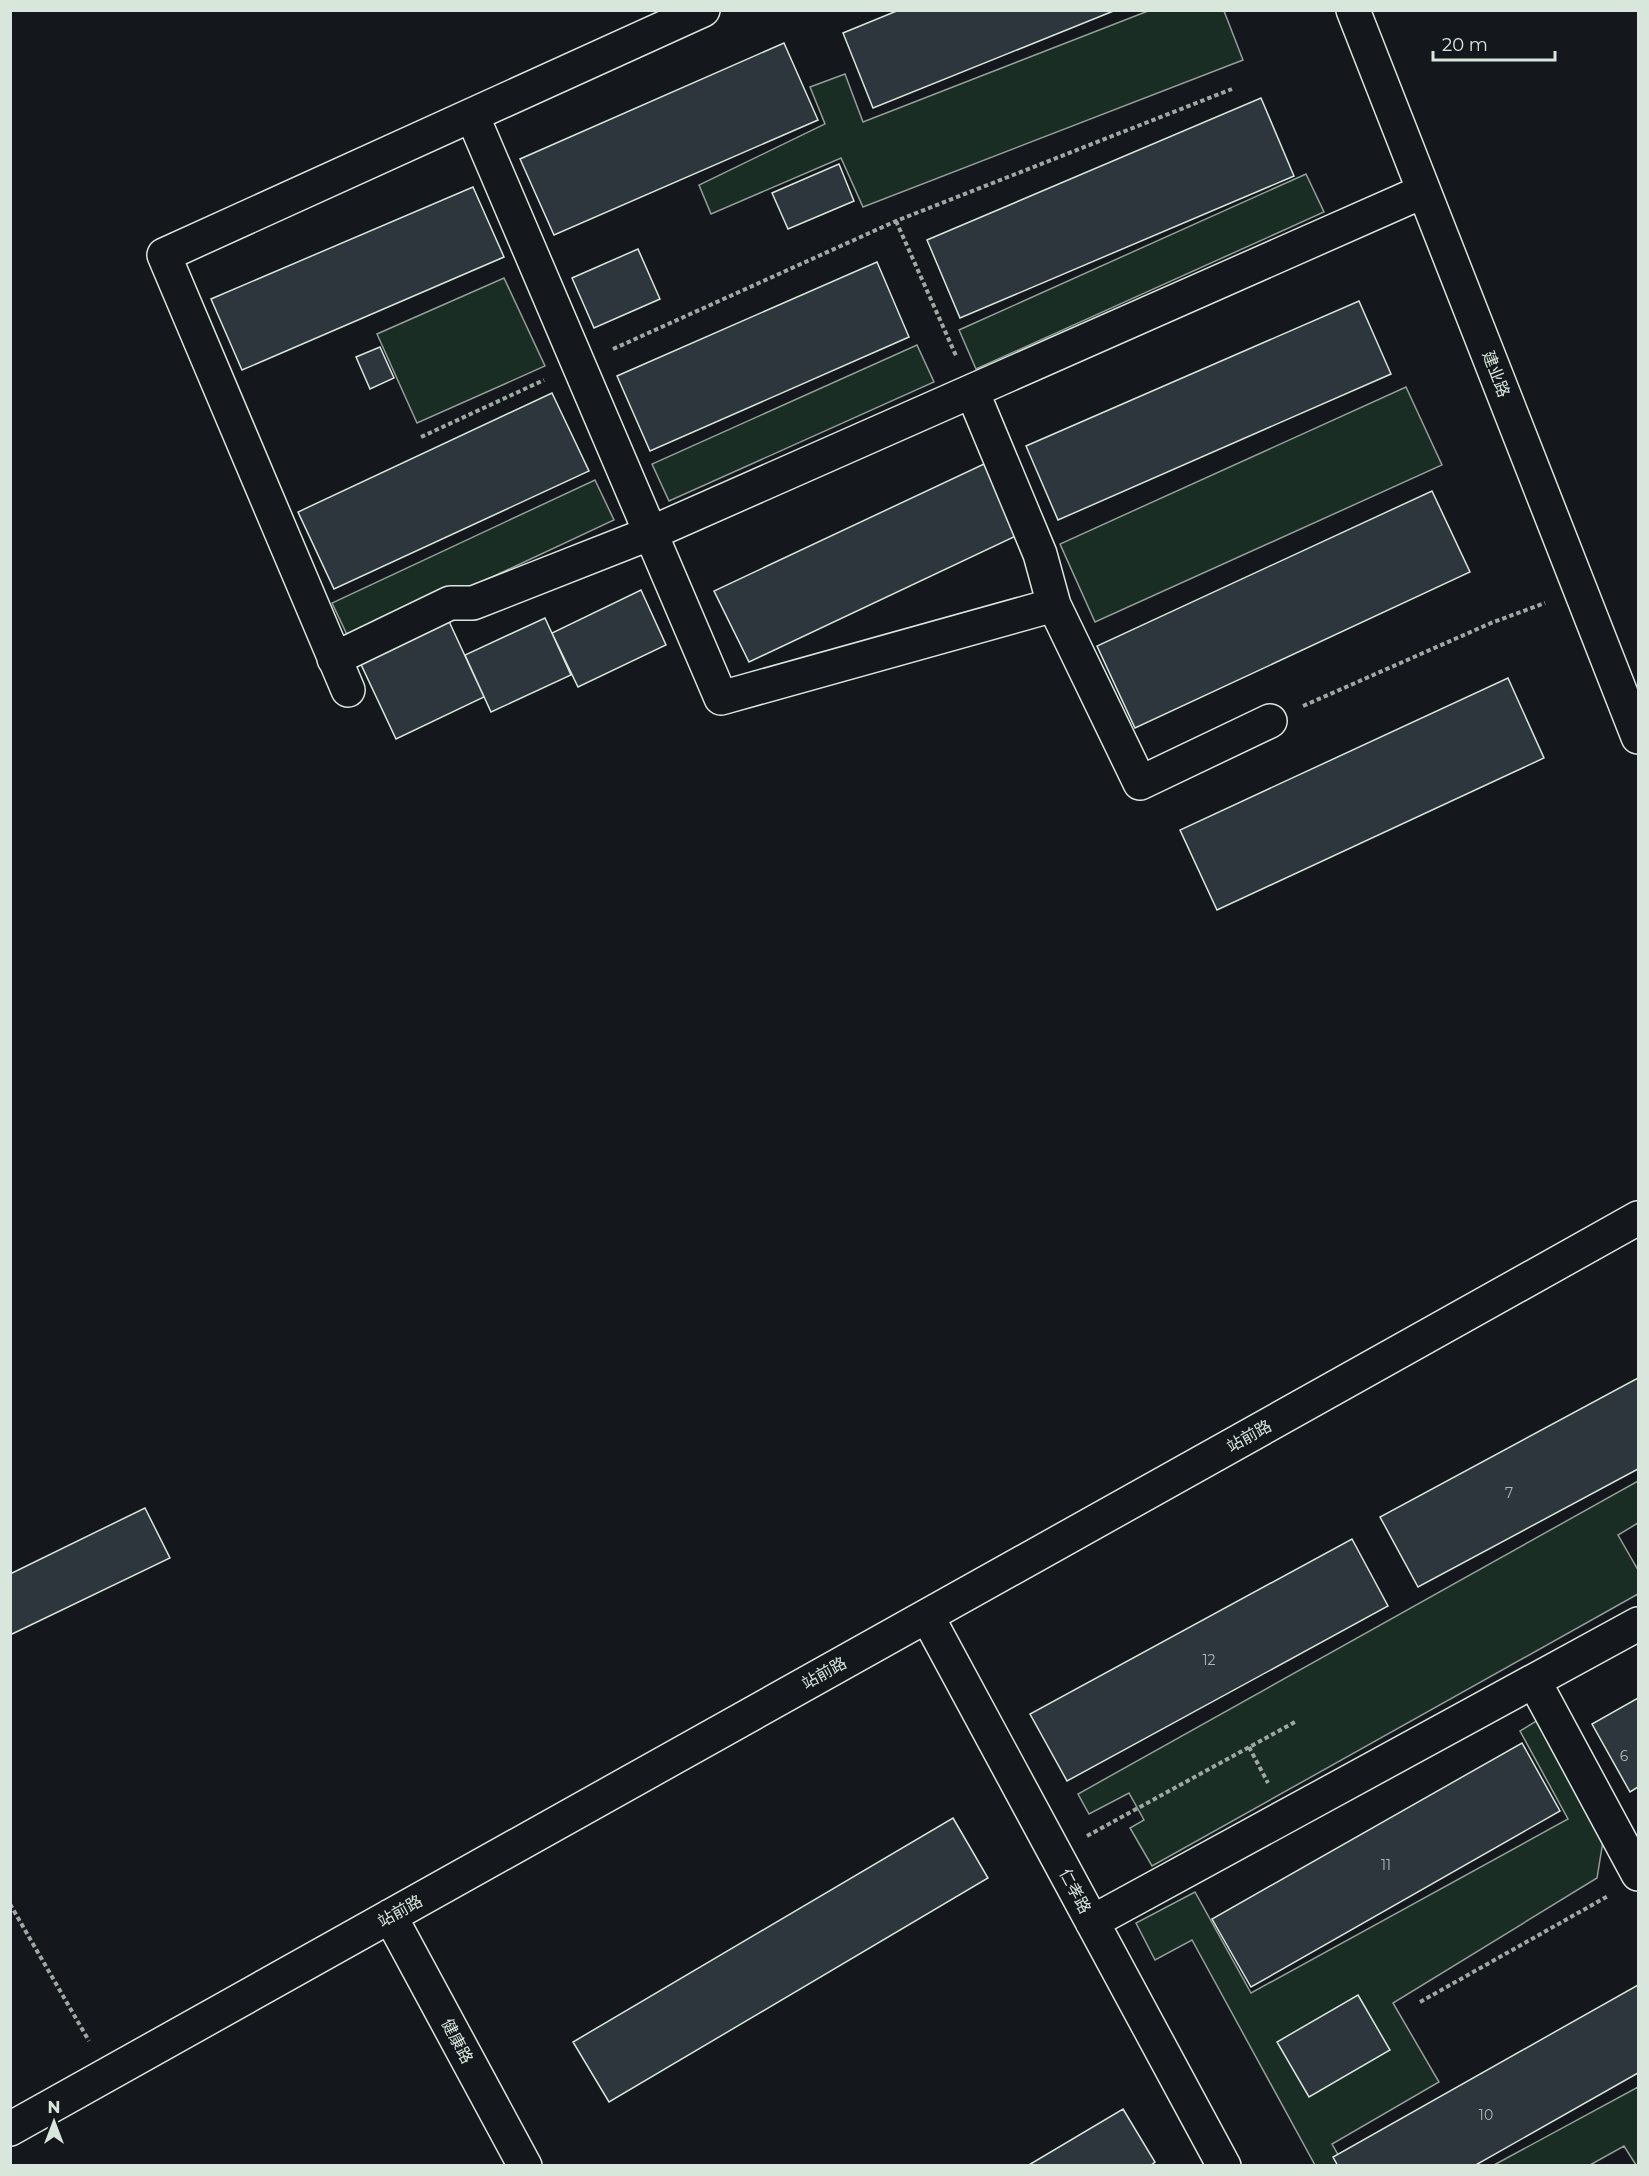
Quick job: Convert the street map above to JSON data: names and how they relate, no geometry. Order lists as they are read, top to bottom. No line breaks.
{"streets":{"street":["建业路","站前路","仁孝路","健康路"]},"crossings":[["站前路","仁孝路"],["站前路","健康路"]],"house_numbers":["7","12","6","11","10"],"scale_bar":"20 m","north":"top"}
